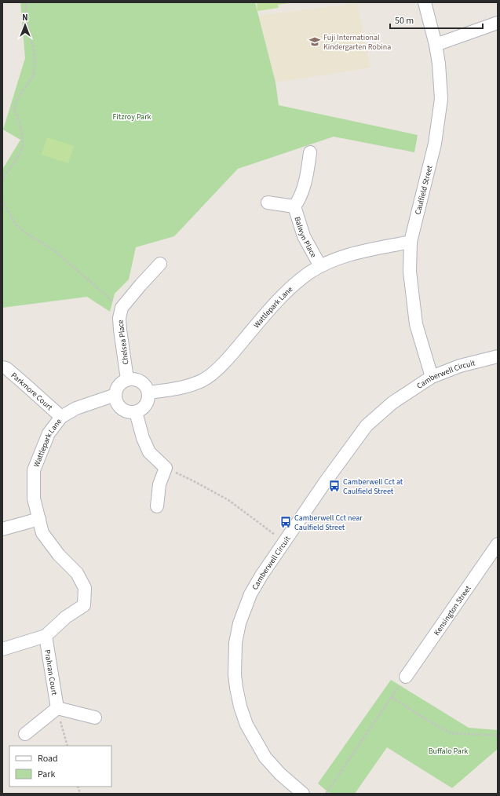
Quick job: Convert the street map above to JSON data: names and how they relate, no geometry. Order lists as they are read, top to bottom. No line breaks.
{"streets":{"street":["Caulfield Street","Balwyn Place","Wattlepark Lane","Chelsea Place","Camberwell Circuit","Parkmore Court","Kensington Street","Prahran Court"]},"crossings":[["Caulfield Street","Wattlepark Lane"],["Caulfield Street","Camberwell Circuit"],["Balwyn Place","Wattlepark Lane"],["Wattlepark Lane","Chelsea Place"],["Wattlepark Lane","Parkmore Court"],["Wattlepark Lane","Prahran Court"]],"parks":["Fitzroy Park","Buffalo Park"],"places":{"school or university":["Fuji International Kindergarten Robina"],"bus stop":["Camberwell Cct at Caulfield Street","Camberwell Cct near Caulfield Street"]},"legend":["Road","Park"],"scale_bar":"50 m","north":"top"}
